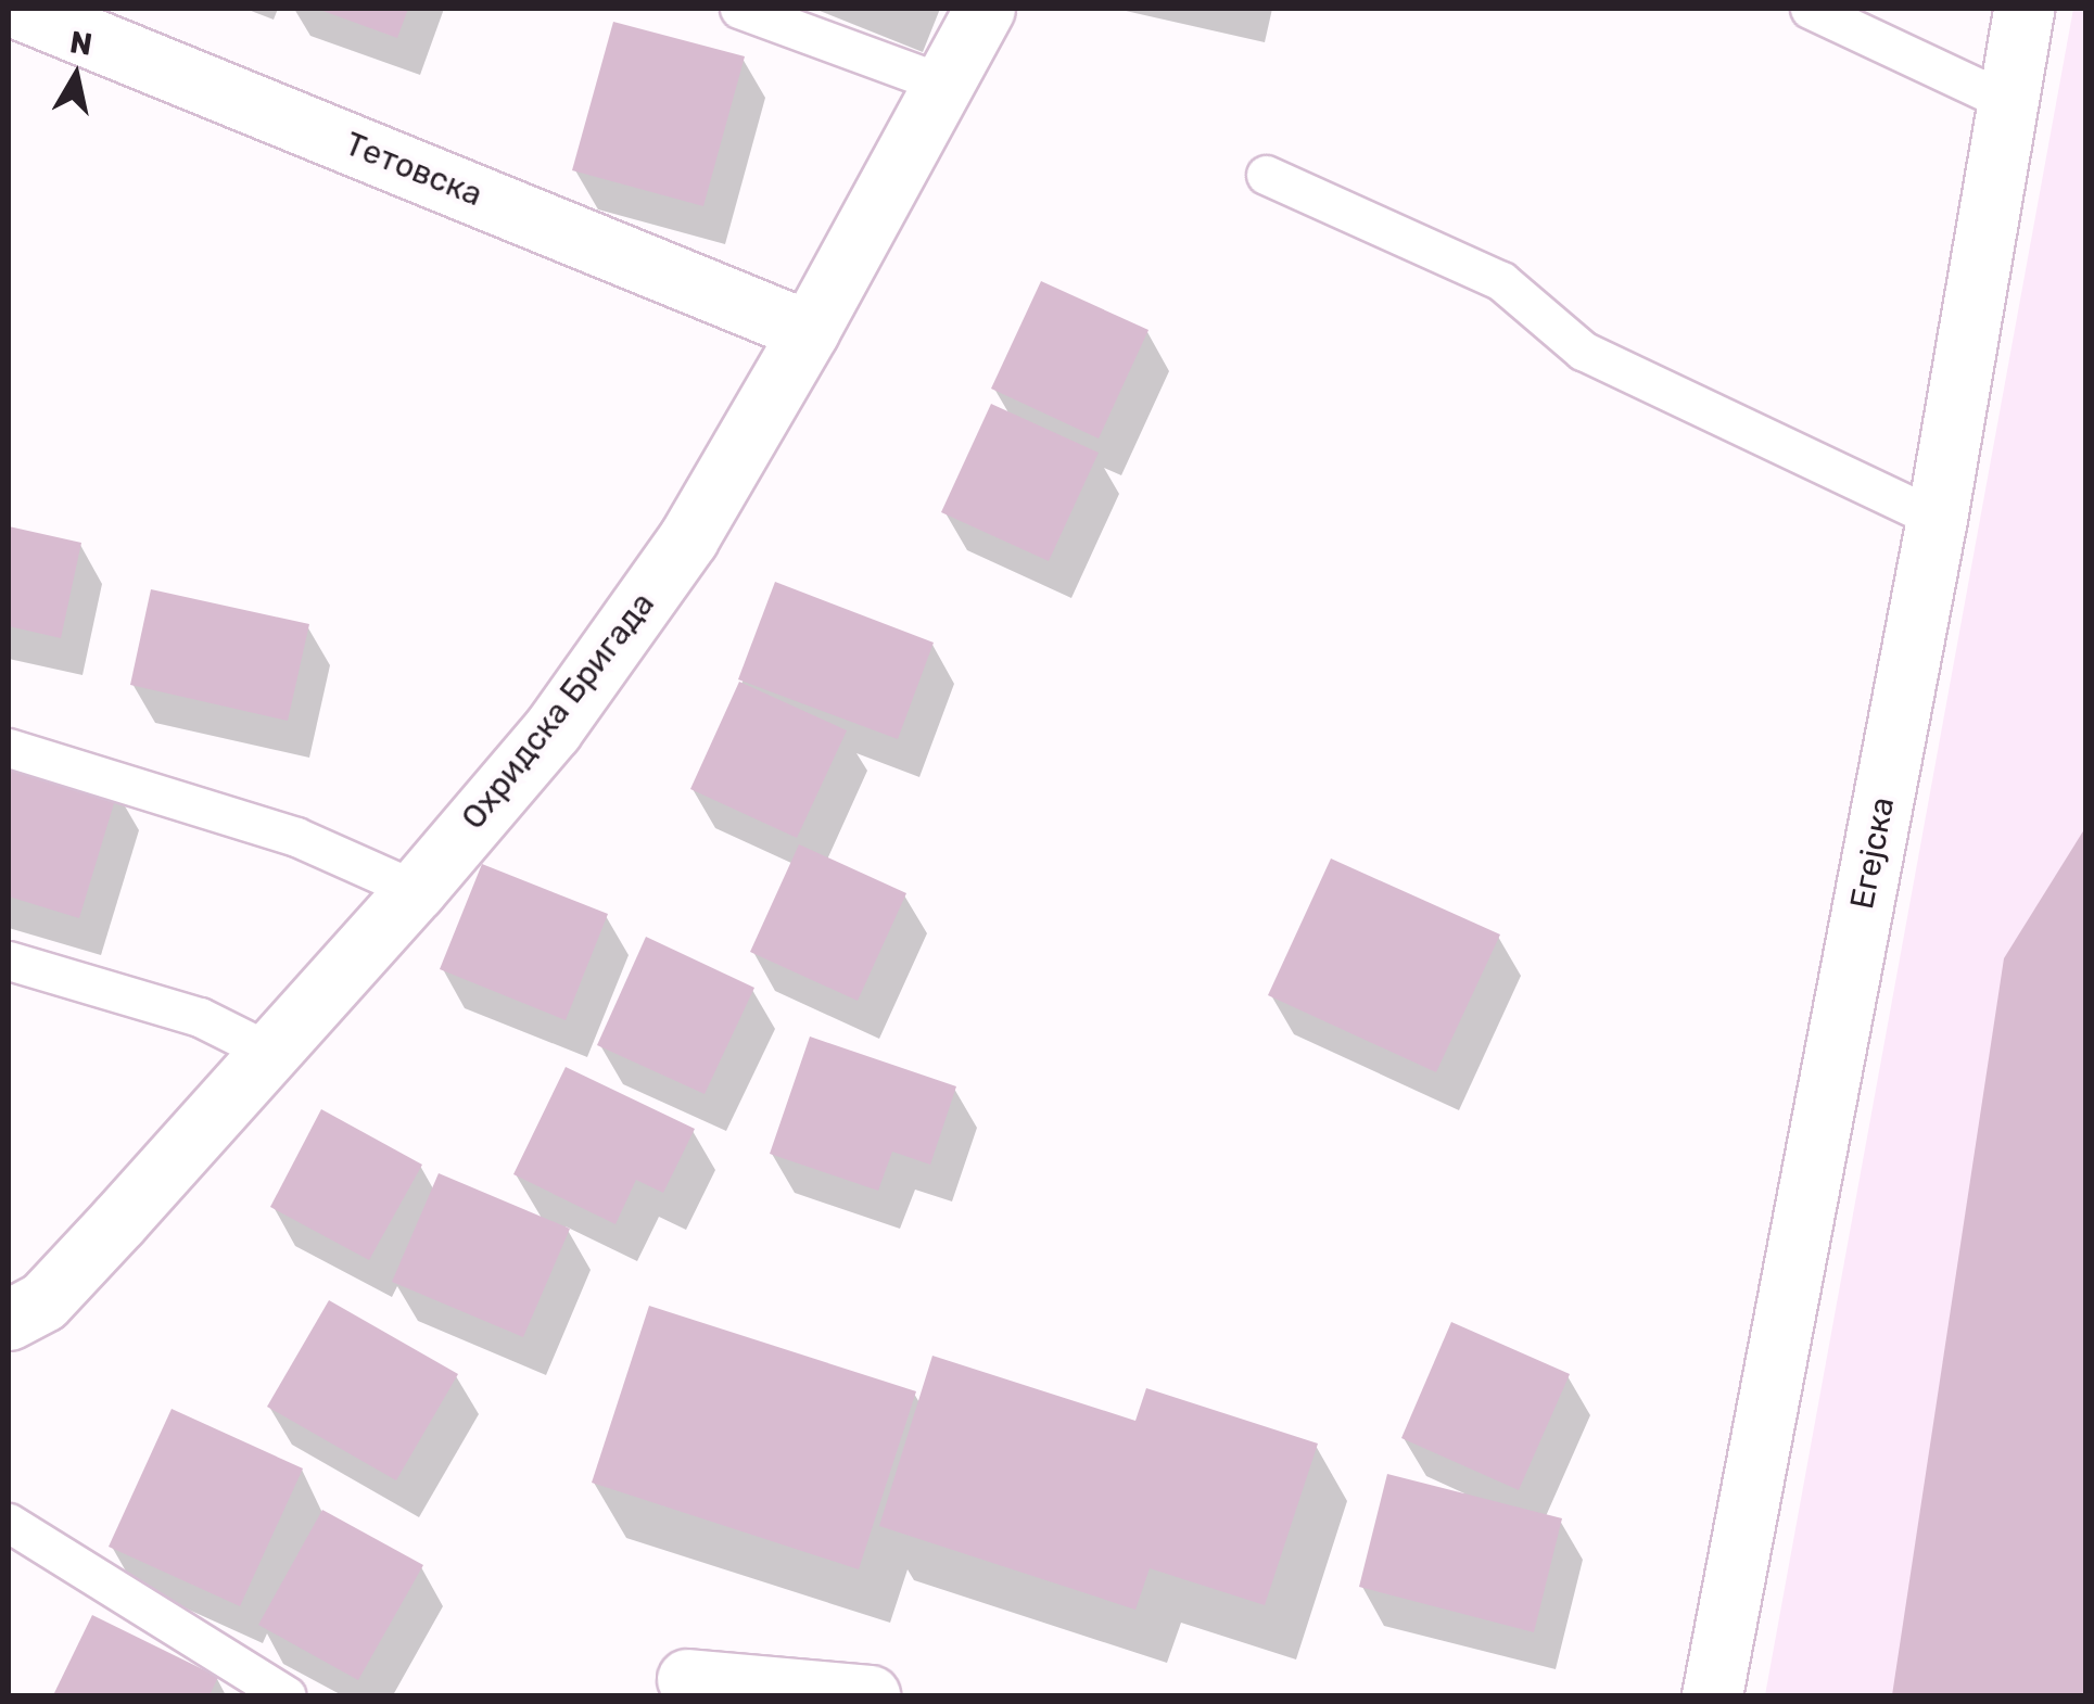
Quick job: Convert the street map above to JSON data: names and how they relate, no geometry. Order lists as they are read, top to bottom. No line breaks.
{"streets":{"street":["Тетовска","Охридска Бригада","Егејска"]},"crossings":[["Тетовска","Охридска Бригада"]],"north":"top"}
